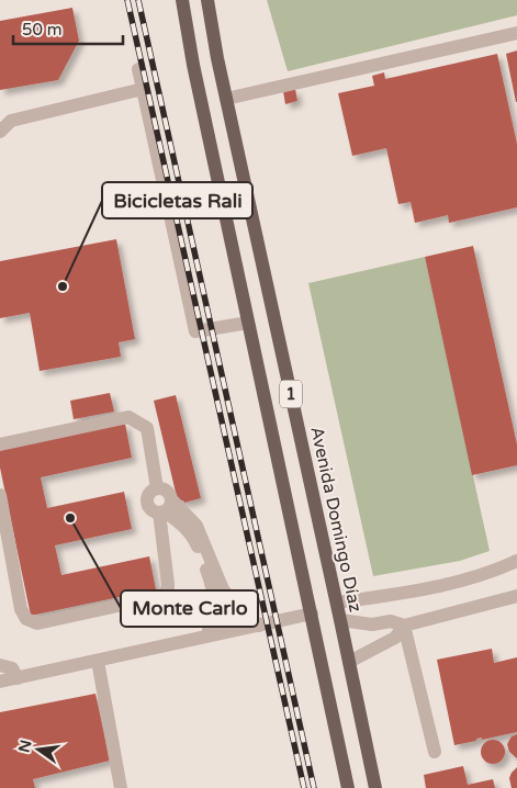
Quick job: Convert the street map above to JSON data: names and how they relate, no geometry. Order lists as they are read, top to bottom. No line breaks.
{"streets":{"main road":["1","Avenida Domingo Díaz"]},"places":["Bicicletas Rali","Monte Carlo"],"scale_bar":"50 m","north":"left"}
